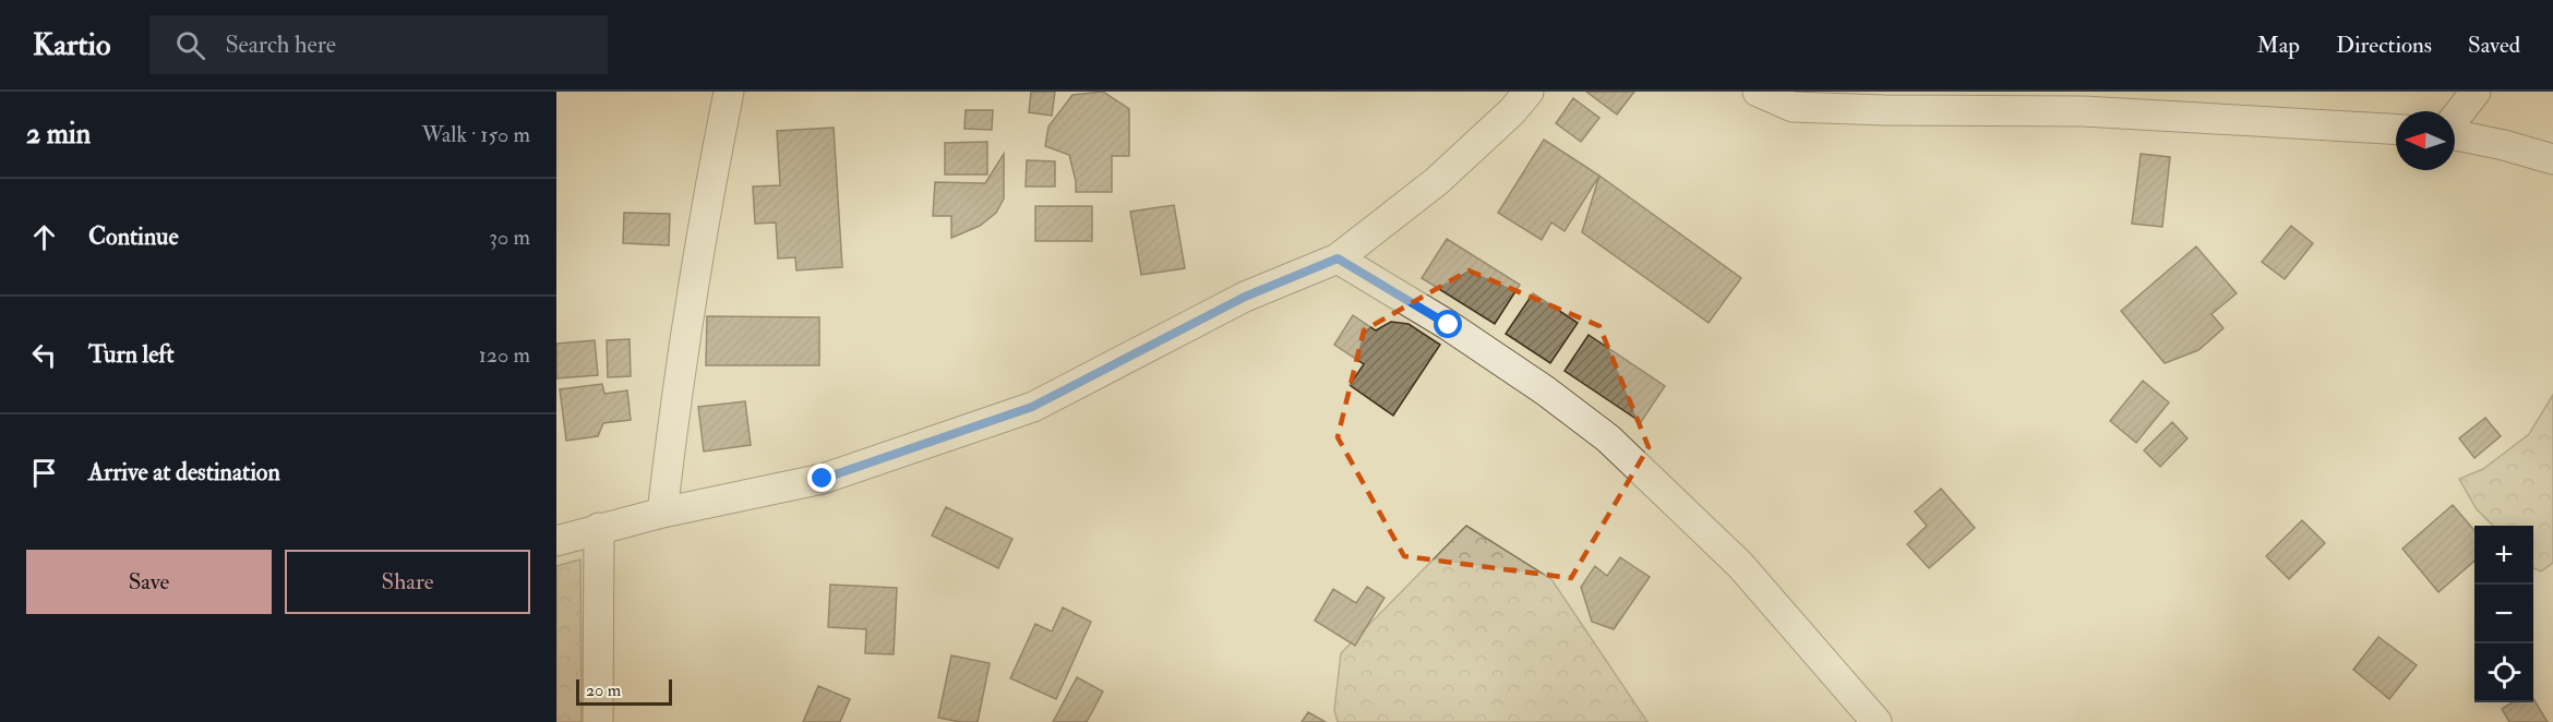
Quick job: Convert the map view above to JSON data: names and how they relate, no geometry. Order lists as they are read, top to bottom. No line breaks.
{"scale_bar":"20 m","north":"left","page":{"header":"Kartio","search":"Search here","nav":["Map","Directions","Saved"],"heading":["2 min","Walk · 150 m"],"list":[["Continue","30 m"],["Turn left","120 m"],"Arrive at destination"],"map_buttons":["+","−"],"buttons":["Save","Share"],"scale":"20 m"}}
